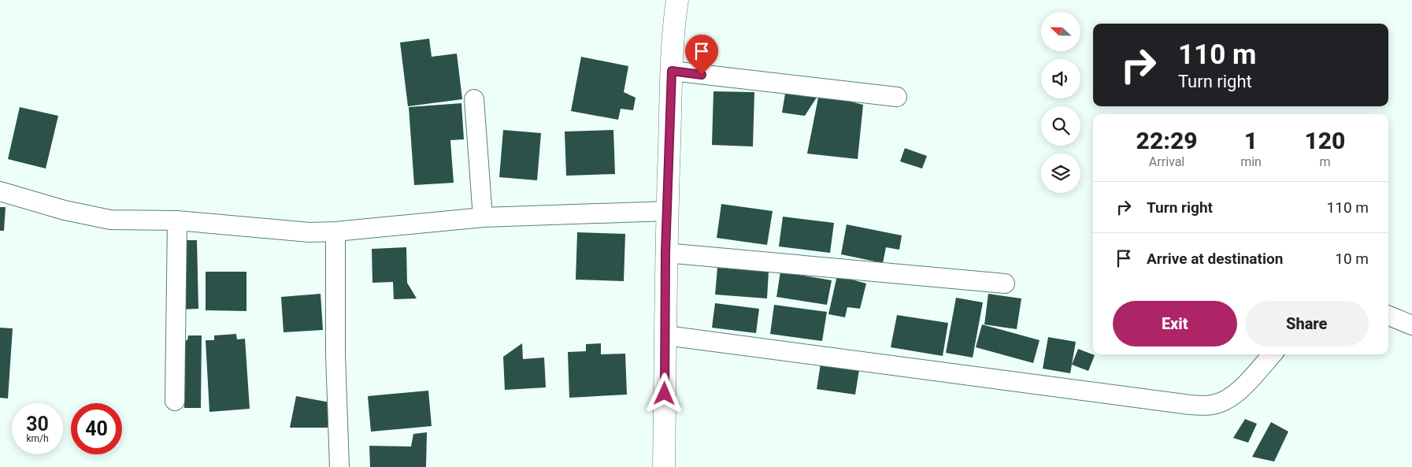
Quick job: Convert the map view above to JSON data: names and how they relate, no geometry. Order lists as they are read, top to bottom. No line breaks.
{"north":"left","page":{"turn":["110 m","Turn right"],"eta":["22:29","Arrival","1","min","120","m"],"list":[{"name":"Turn right","value":"110 m"},{"name":"Arrive at destination","value":"10 m"}],"buttons":["Exit","Share"],"speed":"30 km/h","limit":"40"}}
